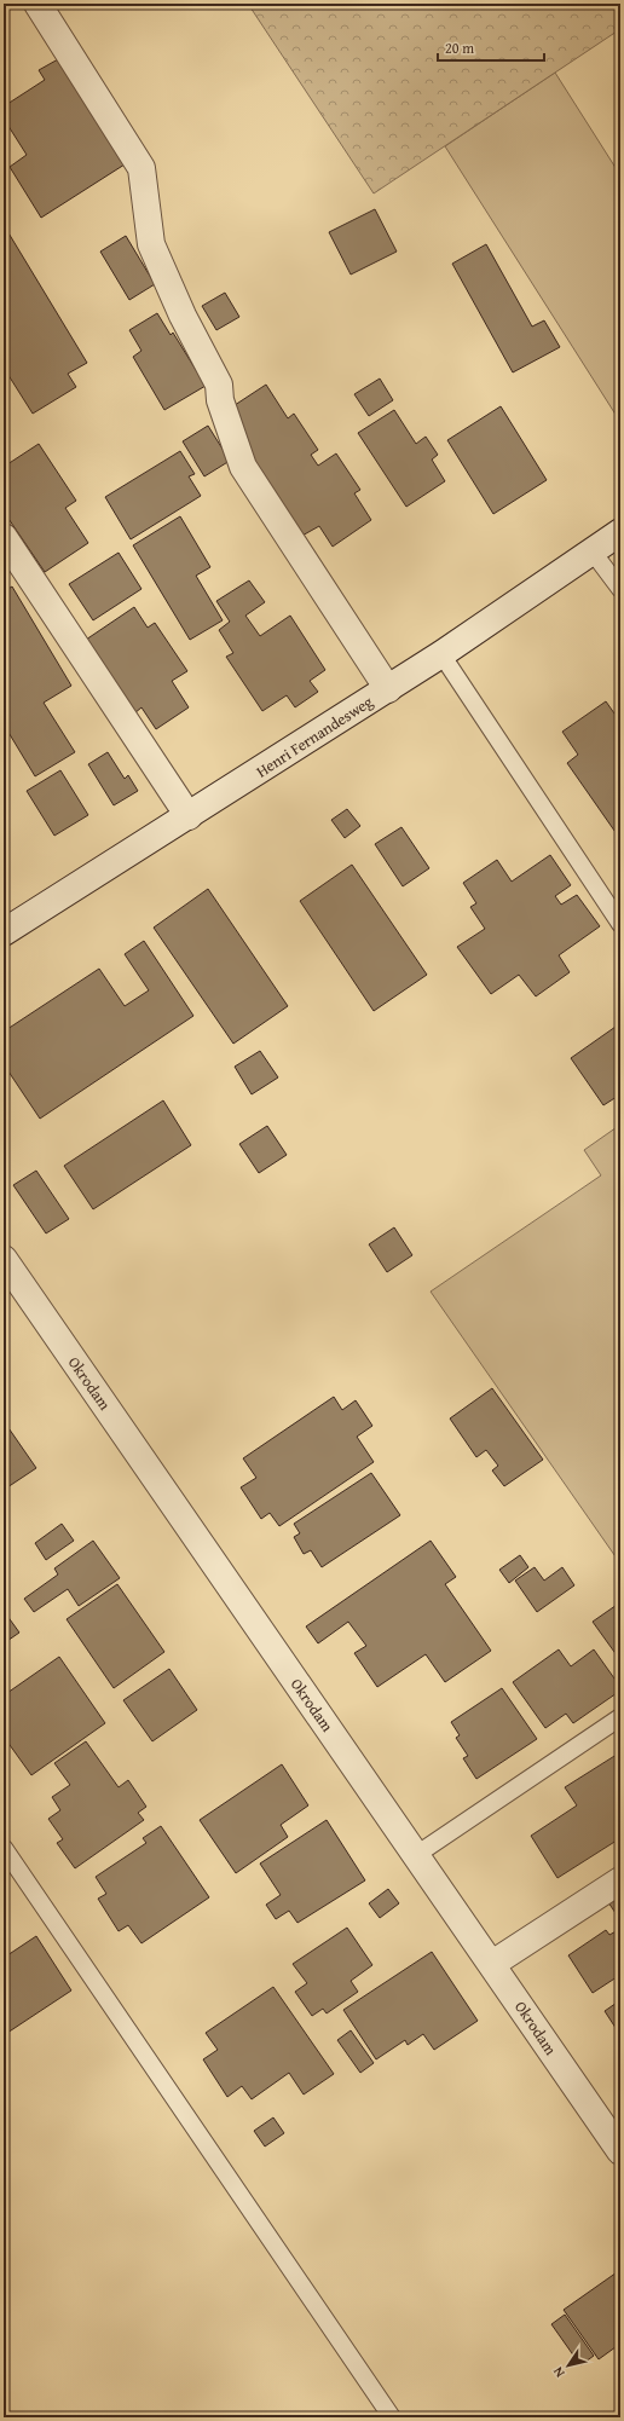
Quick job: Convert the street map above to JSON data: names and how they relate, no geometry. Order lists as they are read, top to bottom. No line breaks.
{"streets":{"street":["Henri Fernandesweg","Okrodam"]},"scale_bar":"20 m","north":"bottom left"}
